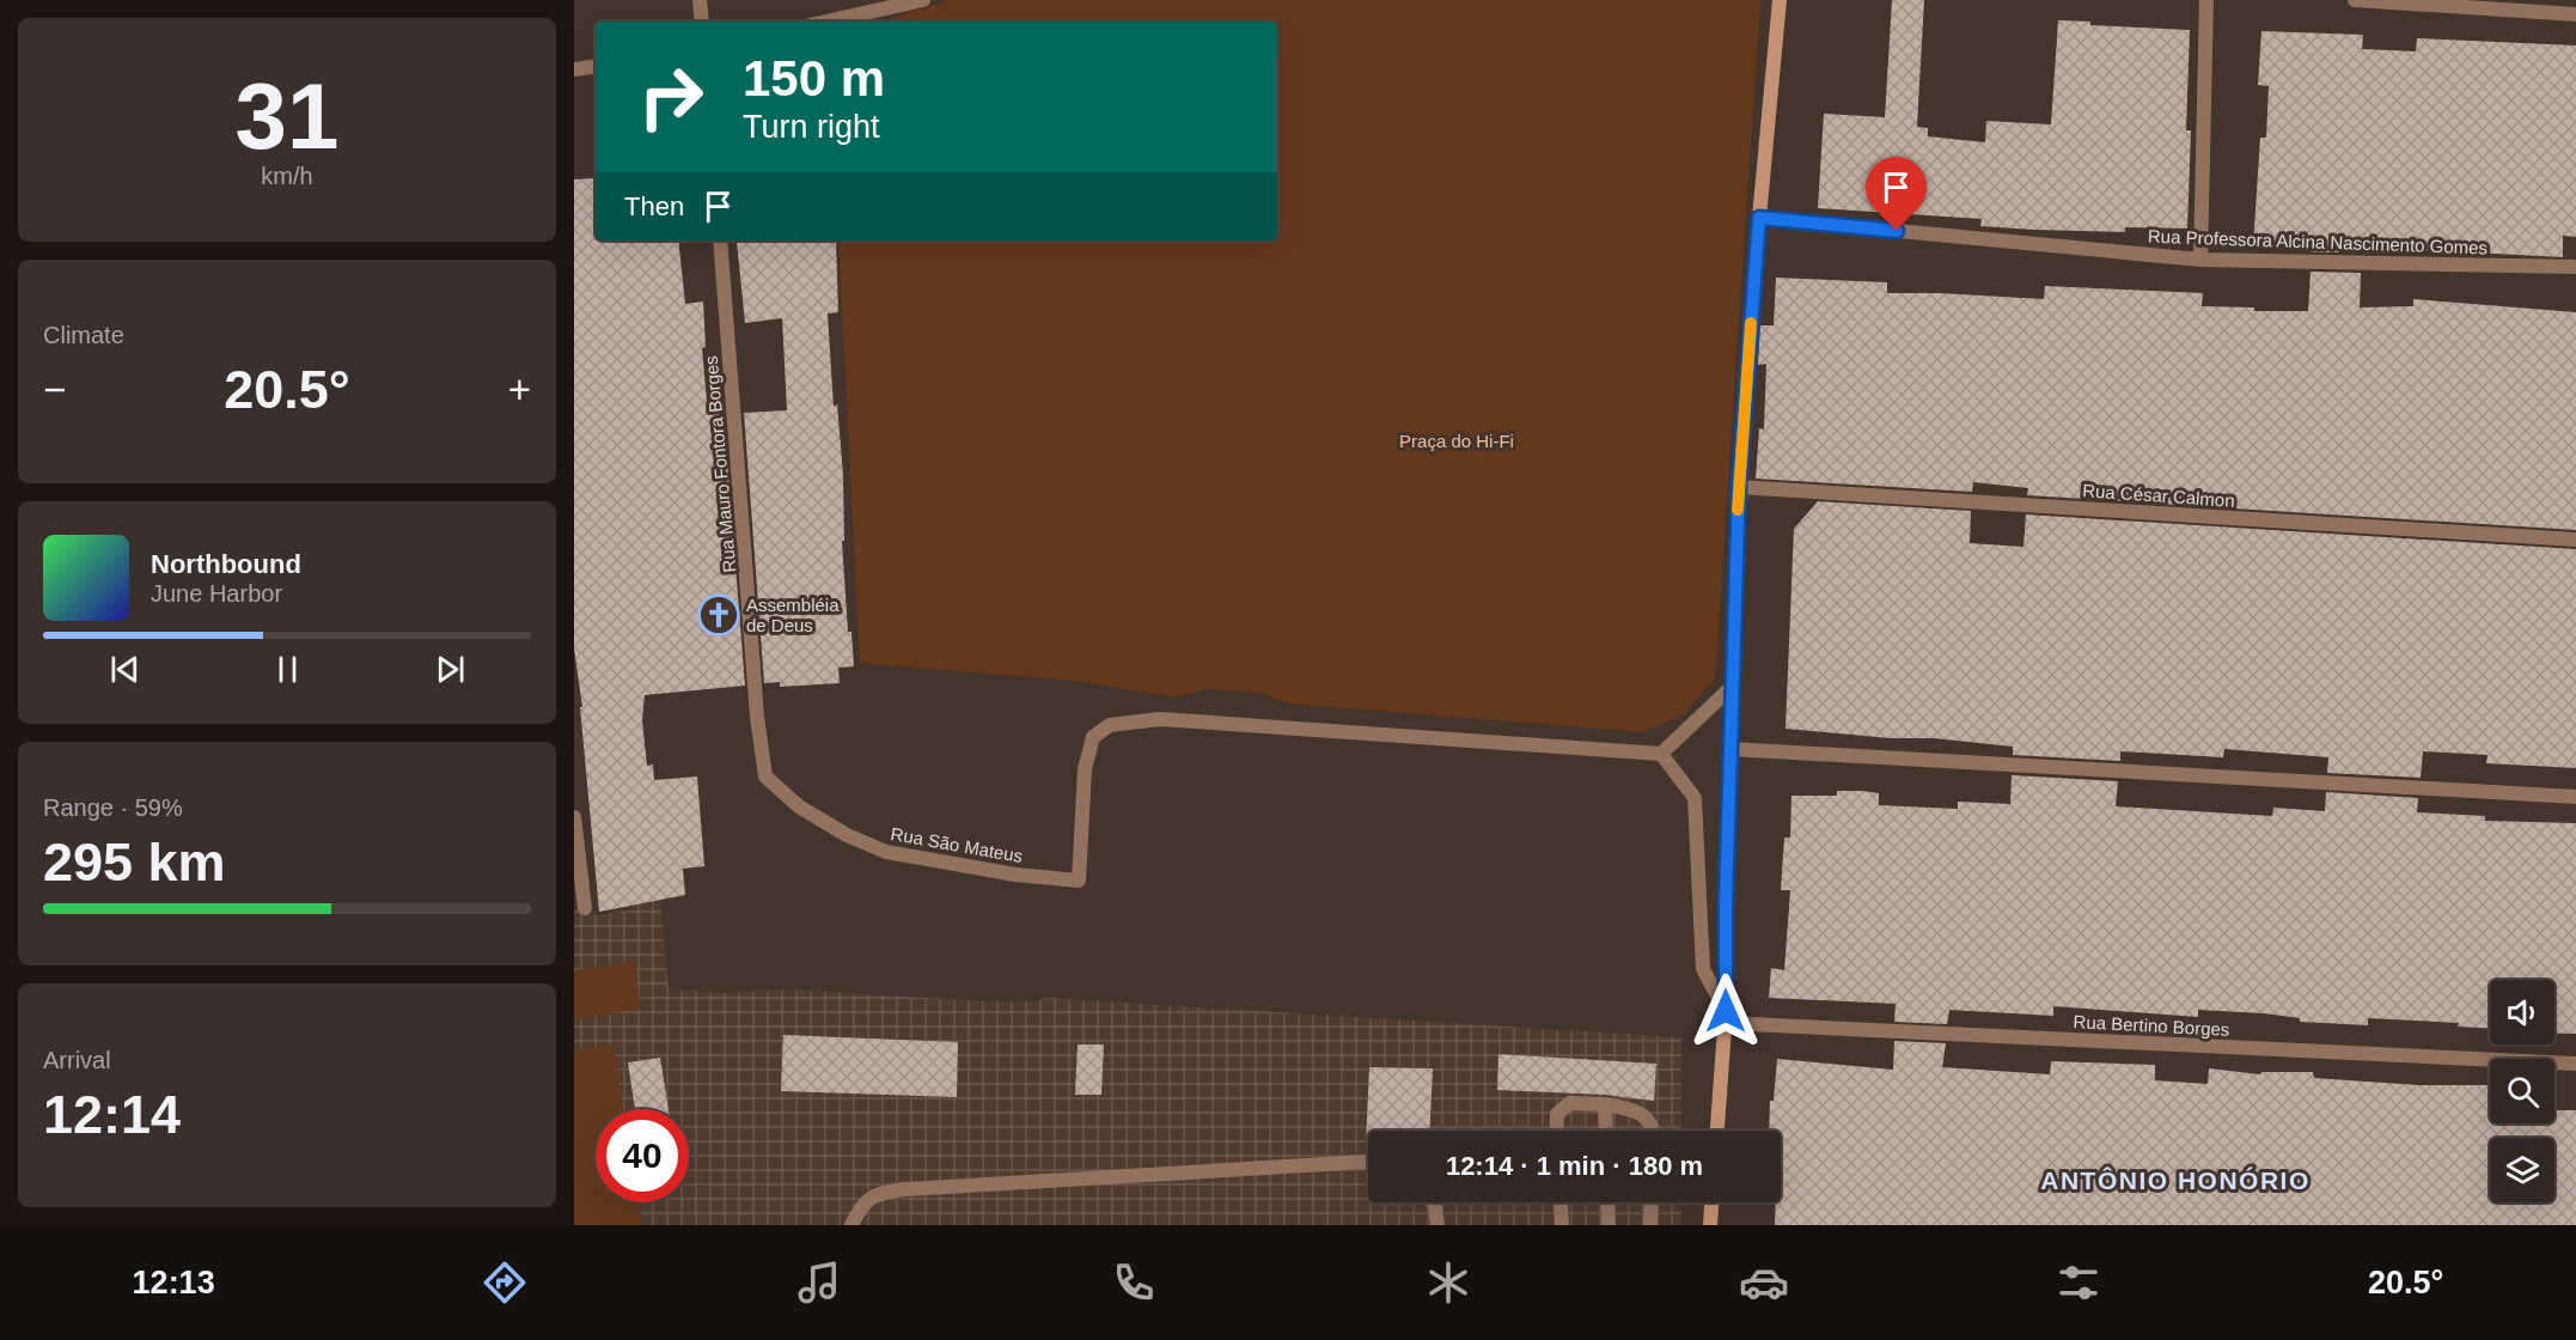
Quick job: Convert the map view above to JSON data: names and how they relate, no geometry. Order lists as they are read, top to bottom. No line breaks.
{"streets":{"street":["Rua Professora Alcina Nascimento Gomes","Rua Mauro Fontora Borges","Rua César Calmon","Rua São Mateus","Rua Bertino Borges"]},"crossings":[["Rua Mauro Fontora Borges","Rua São Mateus"]],"districts":["ANTÔNIO HONÓRIO"],"parks":["Praça do Hi-Fi"],"places":{"church":["Assembléia de Deus"]},"page":{"tile":[["31","km/h"],"Climate",["Range · 59%","295 km"],["Arrival","12:14"]],"turn":["150 m","Turn right"],"then":"Then","heat":["−","20.5°","+"],"song":["Northbound","June Harbor"],"limit":"40","trip":"12:14 · 1 min · 180 m","tabs":["12:13","20.5°"]}}
